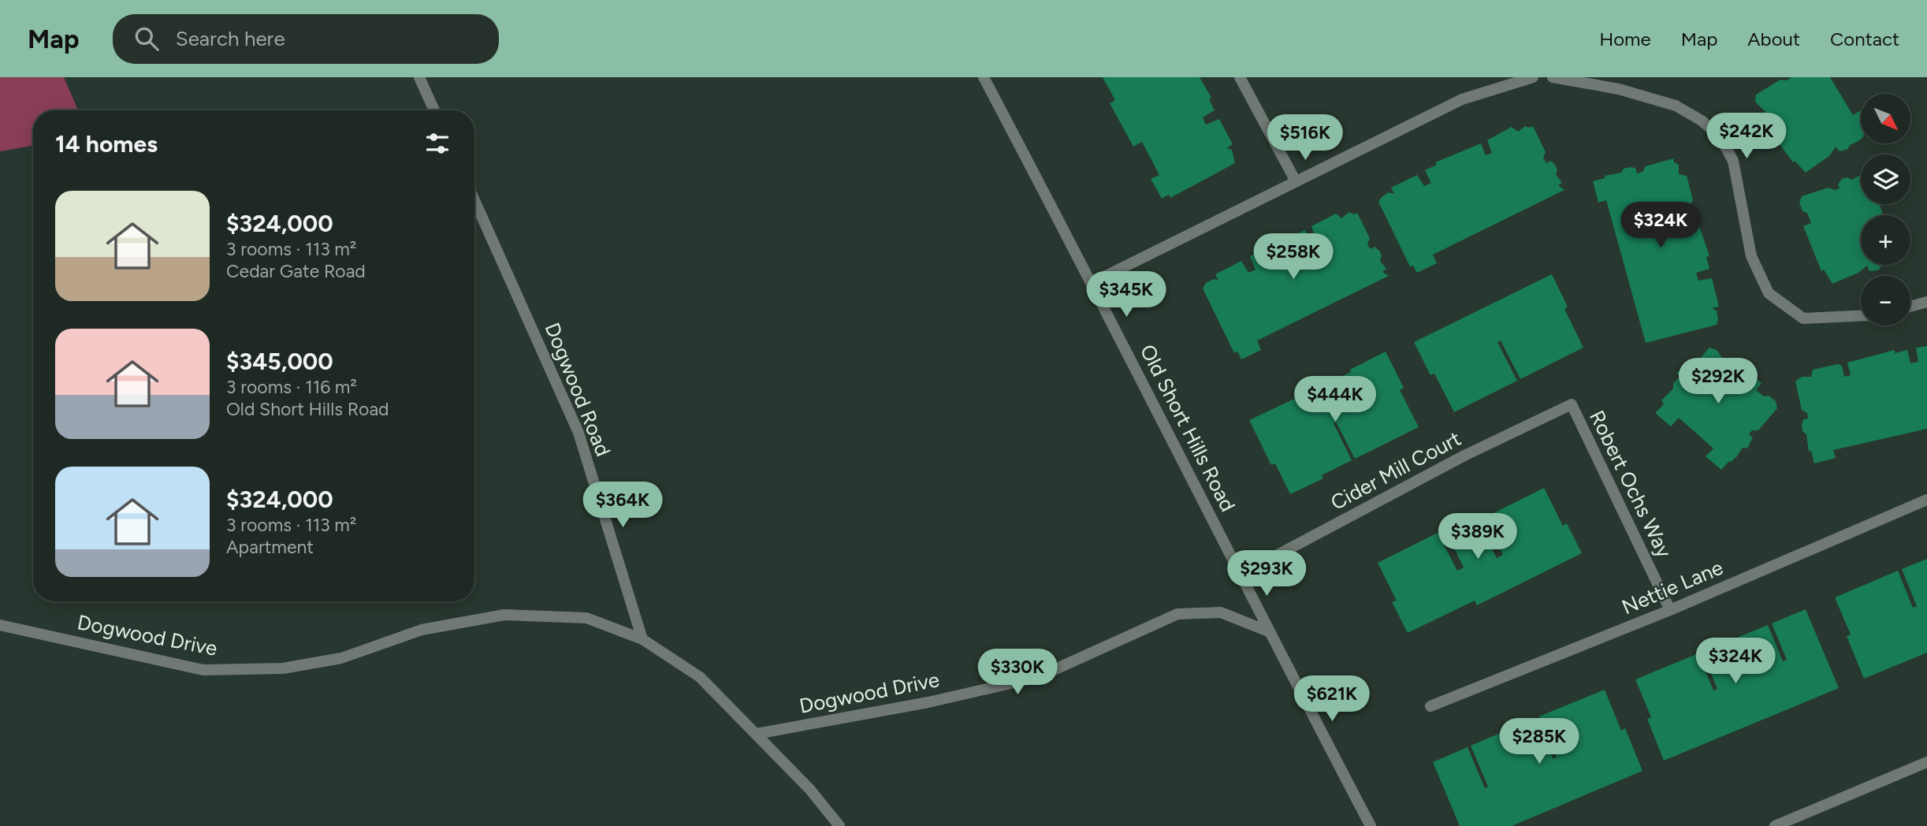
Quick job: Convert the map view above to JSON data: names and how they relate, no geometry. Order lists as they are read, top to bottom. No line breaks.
{"streets":{"street":["Dogwood Road","Old Short Hills Road","Cider Mill Court","Robert Ochs Way","Nettie Lane","Dogwood Drive"]},"crossings":[["Dogwood Road","Dogwood Drive"],["Old Short Hills Road","Cider Mill Court"],["Old Short Hills Road","Dogwood Drive"],["Cider Mill Court","Robert Ochs Way"],["Robert Ochs Way","Nettie Lane"]],"north":"bottom right","page":{"header":"Map","search":"Search here","nav":["Home","Map","About","Contact"],"map_buttons":["+","−"],"heading":"14 homes","price":["$242K","$516K","$324K","$258K","$345K","$292K","$444K","$364K","$389K","$293K","$324K","$330K","$621K","$285K"],"list":[{"name":"$324,000","note":"3 rooms · 113 m² · Cedar Gate Road"},{"name":"$345,000","note":"3 rooms · 116 m² · Old Short Hills Road"},{"name":"$324,000","note":"3 rooms · 113 m² · Apartment"}]}}
